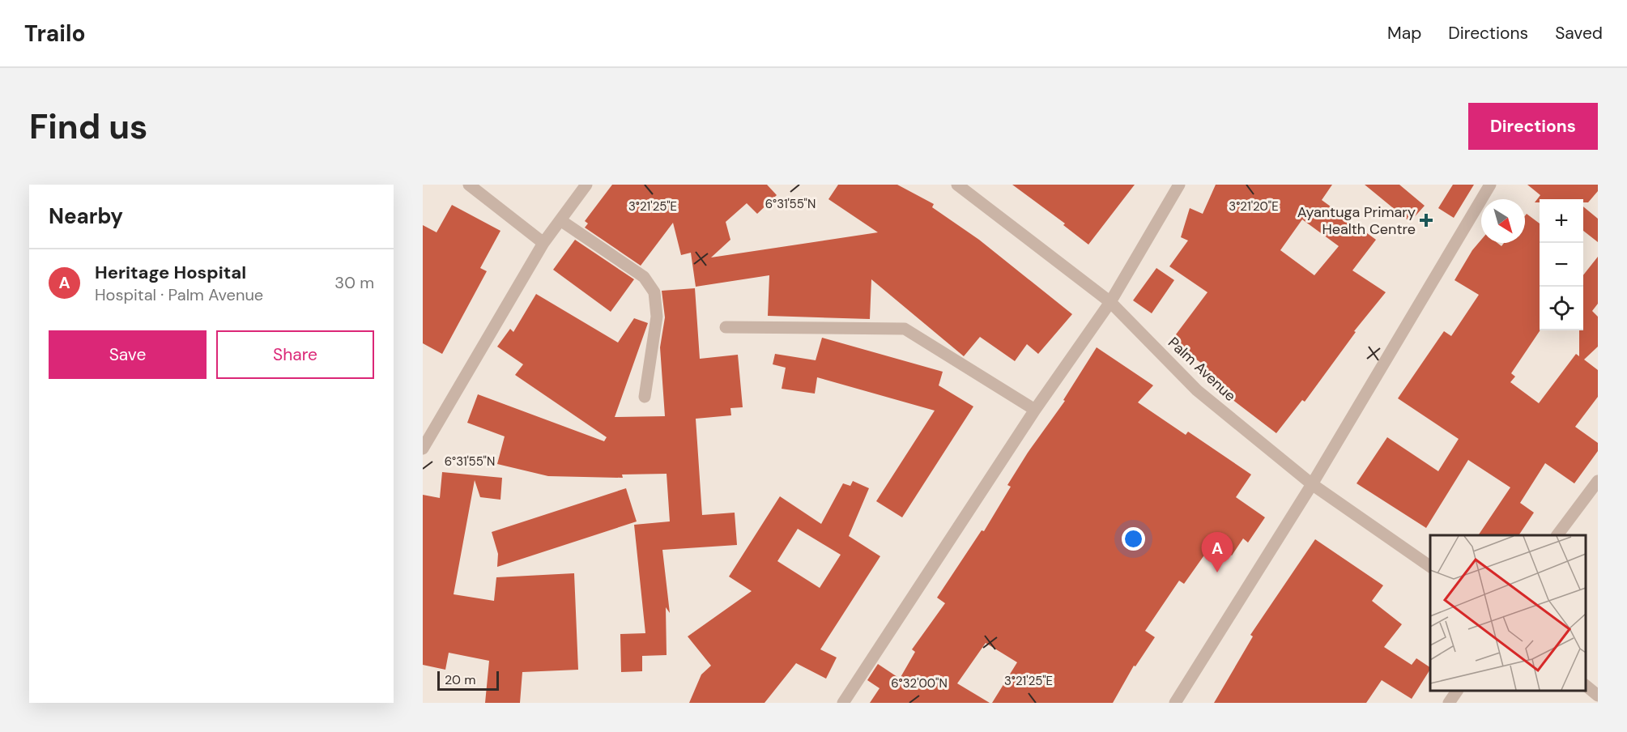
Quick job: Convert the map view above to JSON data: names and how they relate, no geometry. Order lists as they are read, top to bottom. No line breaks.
{"streets":{"street":["Palm Avenue"]},"places":{"health":["Ayantuga Primary Health Centre"]},"scale_bar":"20 m","north":"bottom right","page":{"header":"Trailo","nav":["Map","Directions","Saved"],"buttons":["Directions",["Save","Share"]],"title":"Find us","heading":"Nearby","map_buttons":["+","−"],"list":[{"mark":"A","name":"Heritage Hospital","note":"Hospital · Palm Avenue","value":"30 m"}],"pins":"A","scale":"20 m"},"coordinates":["6°31'55\"N","3°21'25\"E","3°21'20\"E","6°32'00\"N"]}
